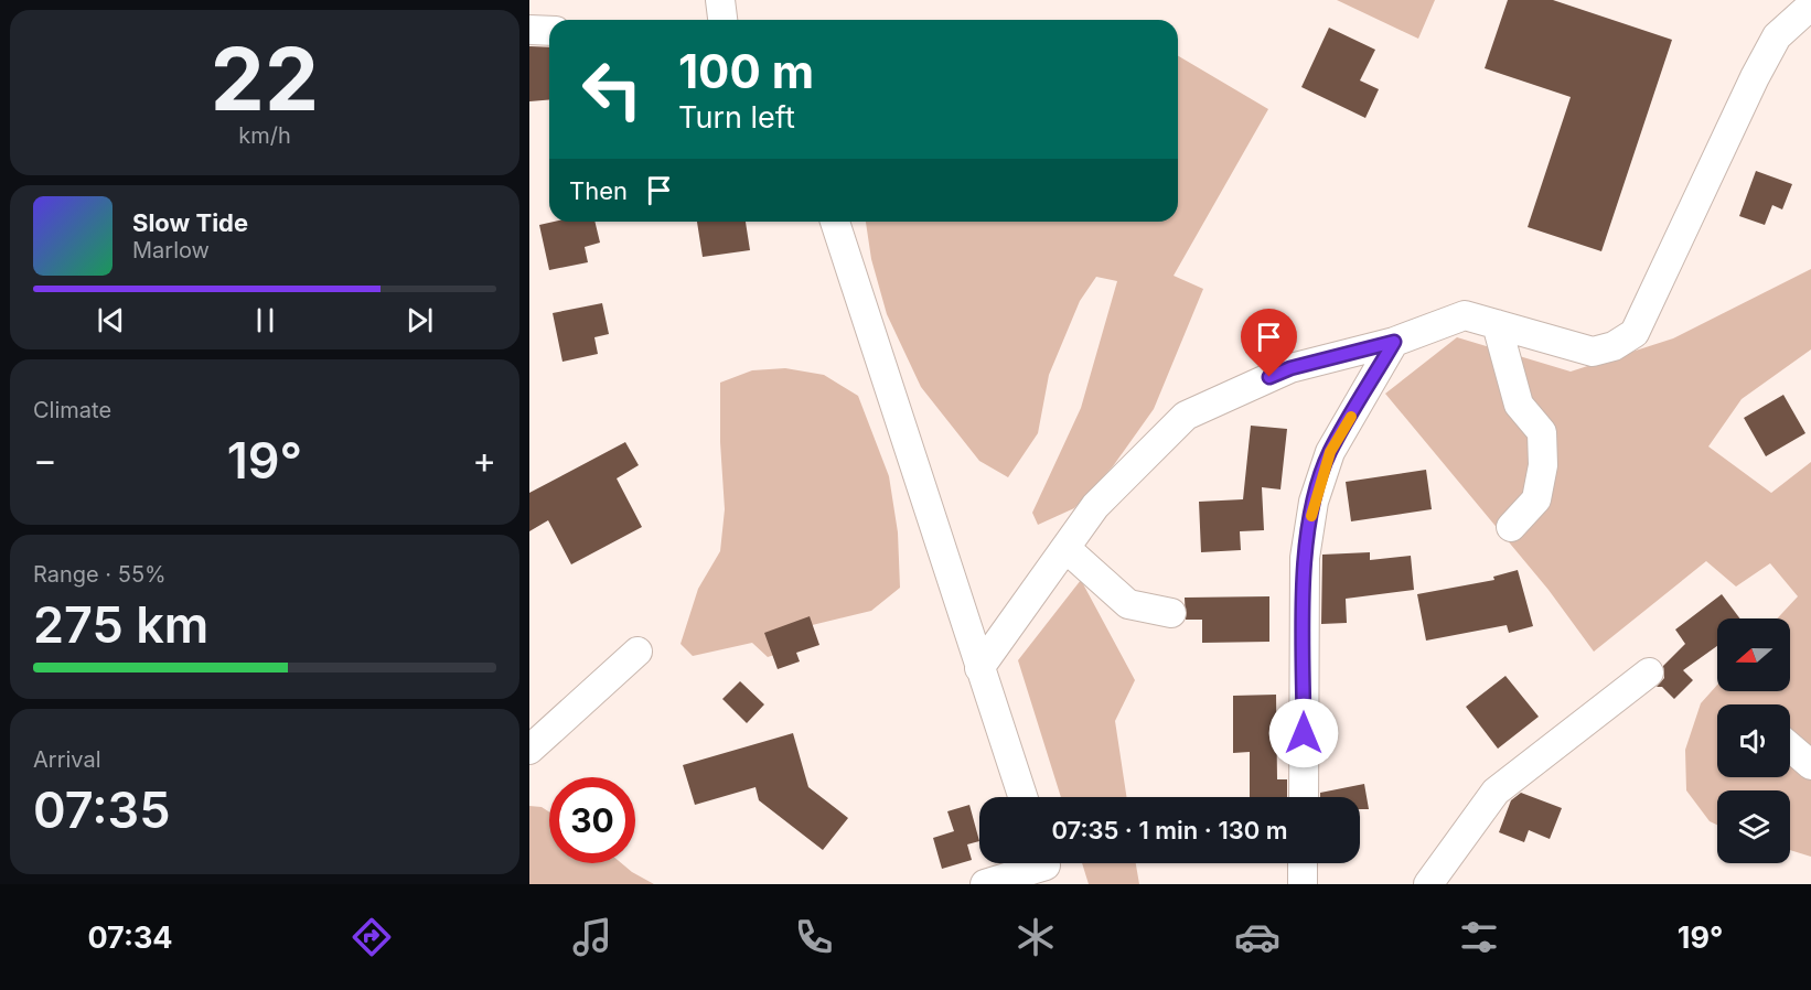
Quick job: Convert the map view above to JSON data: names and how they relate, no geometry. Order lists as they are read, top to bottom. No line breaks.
{"north":"left","page":{"tile":[["22","km/h"],"Climate",["Range · 55%","275 km"],["Arrival","07:35"]],"turn":["100 m","Turn left"],"then":"Then","song":["Slow Tide","Marlow"],"heat":["−","19°","+"],"limit":"30","trip":"07:35 · 1 min · 130 m","tabs":["07:34","19°"]}}
